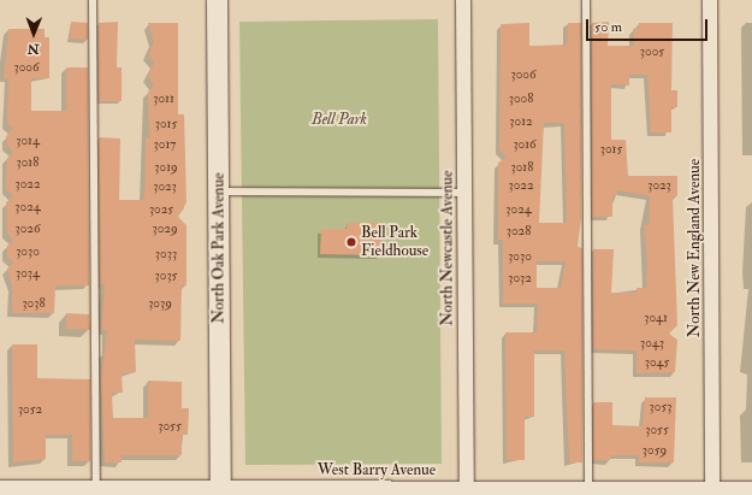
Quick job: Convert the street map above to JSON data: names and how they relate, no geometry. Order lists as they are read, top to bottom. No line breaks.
{"streets":{"street":["North Oak Park Avenue","North Newcastle Avenue","North New England Avenue","West Barry Avenue"]},"crossings":[["North Oak Park Avenue","West Barry Avenue"],["North Newcastle Avenue","West Barry Avenue"],["North New England Avenue","West Barry Avenue"]],"parks":["Bell Park"],"places":["Bell Park Fieldhouse"],"house_numbers":["3005","3006","3006","3011","3008","3012","3015","3014","3017","3016","3015","3018","3019","3018","3022","3022","3023","3023","3024","3025","3024","3026","3029","3028","3030","3033","3030","3034","3035","3032","3038","3039","3041","3043","3045","3053","3052","3055","3055","3059"],"scale_bar":"50 m","north":"bottom"}
